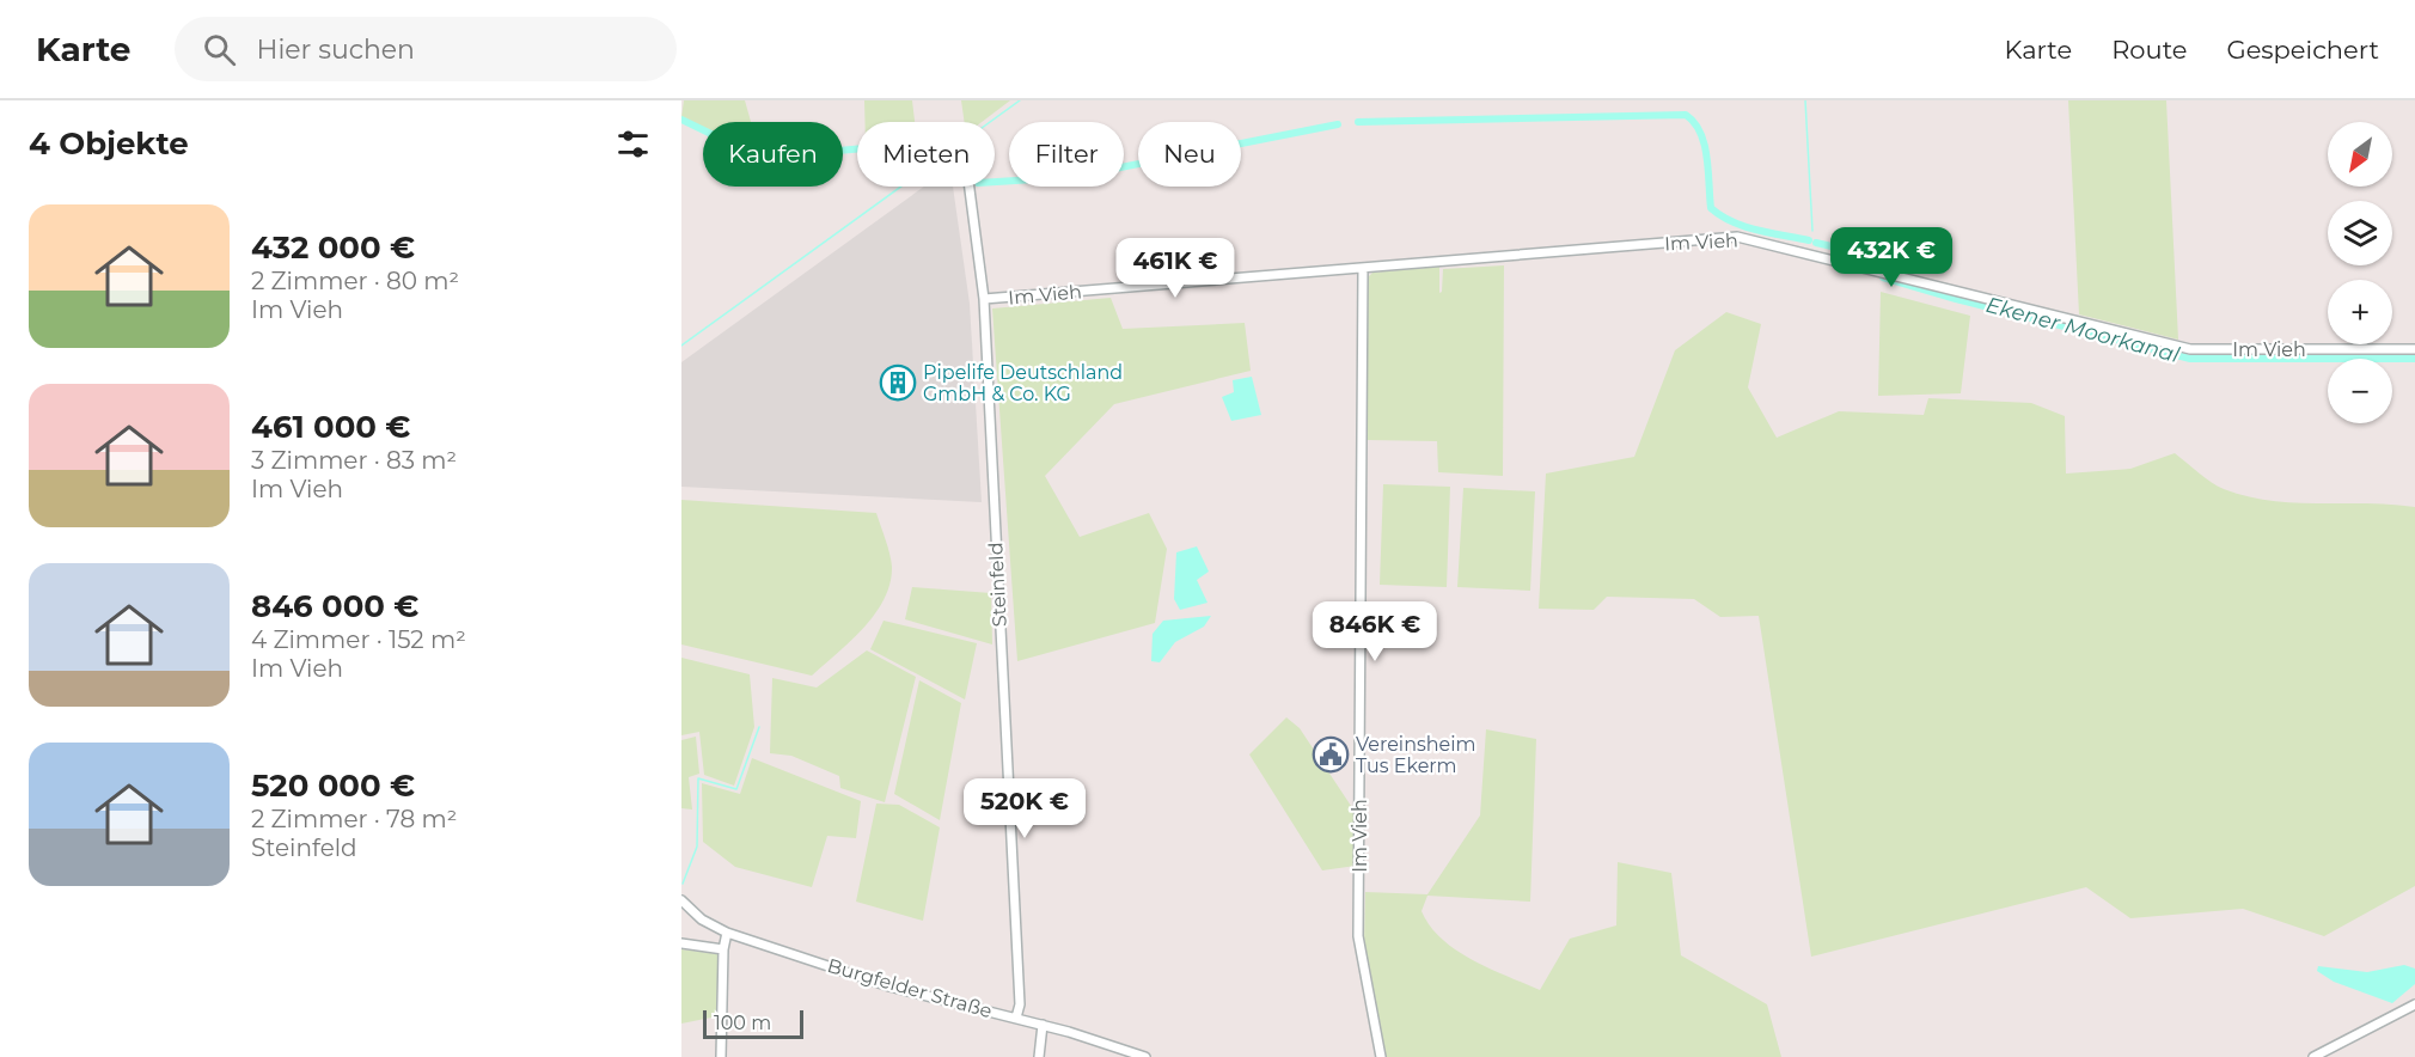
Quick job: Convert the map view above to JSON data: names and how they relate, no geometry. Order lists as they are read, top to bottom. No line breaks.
{"streets":{"street":["Im Vieh","Steinfeld","Burgfelder Straße"]},"crossings":[["Im Vieh","Steinfeld"],["Steinfeld","Burgfelder Straße"]],"water":["Ekener Moorkanal"],"places":{"building":["Pipelife Deutschland GmbH & Co. KG"],"public building":["Vereinsheim Tus Ekerm"]},"scale_bar":"100 m","north":"bottom left","page":{"header":"Karte","search":"Hier suchen","nav":["Karte","Route","Gespeichert"],"heading":"4 Objekte","map_buttons":["+","−"],"chip":["Kaufen","Mieten","Filter","Neu"],"list":[{"name":"432 000 €","note":"2 Zimmer · 80 m² · Im Vieh"},{"name":"461 000 €","note":"3 Zimmer · 83 m² · Im Vieh"},{"name":"846 000 €","note":"4 Zimmer · 152 m² · Im Vieh"},{"name":"520 000 €","note":"2 Zimmer · 78 m² · Steinfeld"}],"price":["432K €","461K €","846K €","520K €"],"scale":"100 m"}}
